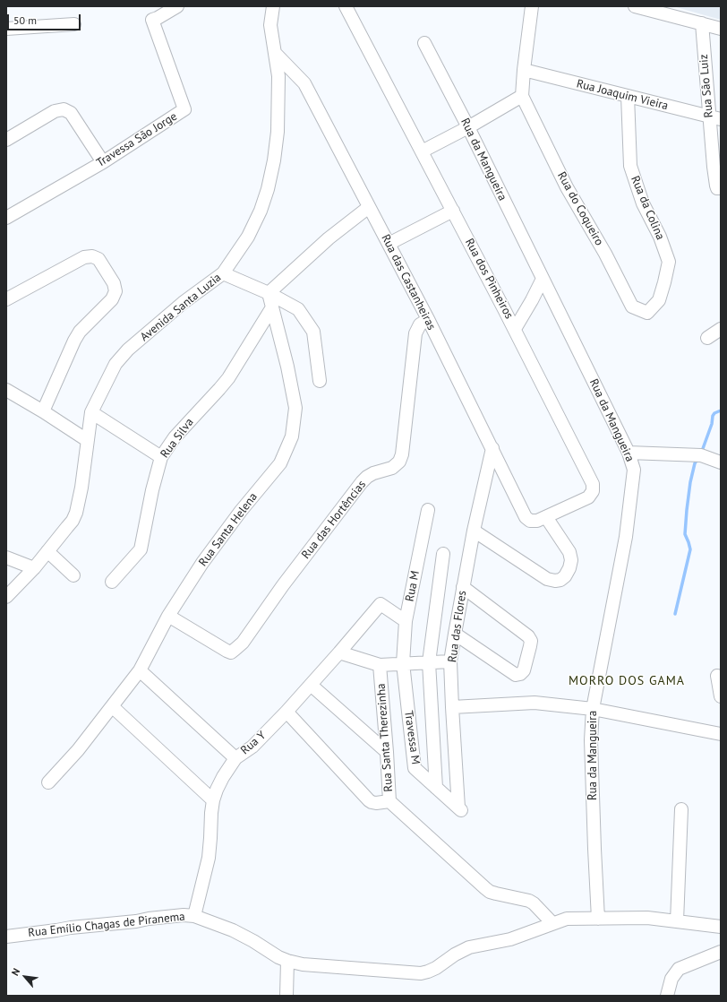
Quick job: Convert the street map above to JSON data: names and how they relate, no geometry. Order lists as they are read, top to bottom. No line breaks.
{"streets":{"street":["Rua São Luiz","Rua Joaquim Vieira","Travessa São Jorge","Rua da Mangueira","Rua da Colina","Rua do Coqueiro","Rua dos Pinheiros","Rua das Castanheiras","Avenida Santa Luzia","Rua Silva","Rua das Hortências","Rua Santa Helena","Rua M","Rua das Flores","Rua Santa Therezinha","Travessa M","Rua Y","Rua Emílio Chagas de Piranema"]},"crossings":[["Rua São Luiz","Rua Joaquim Vieira"],["Rua Joaquim Vieira","Rua da Colina"],["Rua da Mangueira","Rua Emílio Chagas de Piranema"],["Rua da Colina","Rua do Coqueiro"],["Rua dos Pinheiros","Rua das Castanheiras"],["Rua das Castanheiras","Avenida Santa Luzia"],["Rua das Castanheiras","Rua das Hortências"],["Rua das Castanheiras","Rua das Flores"],["Rua Silva","Rua Santa Helena"],["Rua das Hortências","Rua Santa Helena"],["Rua M","Travessa M"],["Rua M","Rua Y"],["Rua das Flores","Travessa M"],["Rua Santa Therezinha","Rua Emílio Chagas de Piranema"],["Rua Y","Rua Emílio Chagas de Piranema"]],"districts":["MORRO DOS GAMA"],"scale_bar":"50 m","north":"top left"}
